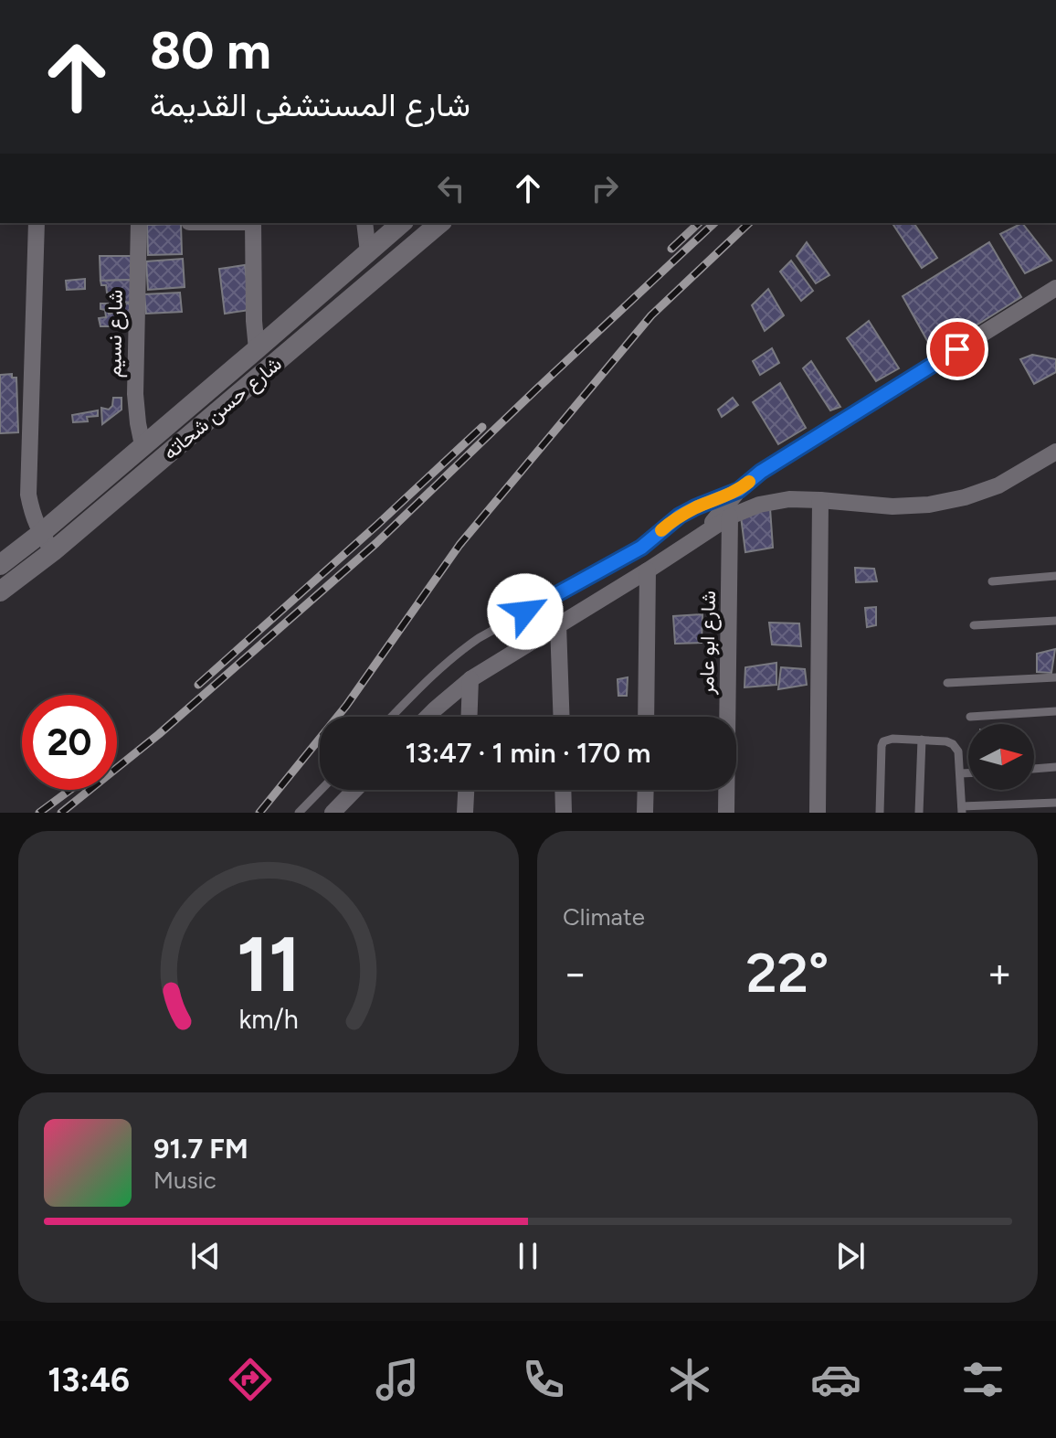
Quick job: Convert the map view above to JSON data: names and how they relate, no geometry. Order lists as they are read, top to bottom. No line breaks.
{"streets":{"main road":["شارع حسن شحاته"],"street":["شارع نسيم","شارع ابو عامر"]},"crossings":[["شارع نسيم","شارع حسن شحاته"]],"north":"right","page":{"turn":["80 m","شارع المستشفى القديمة"],"limit":"20","trip":"13:47 · 1 min · 170 m","tile":"Climate","heat":["−","22°","+"],"song":["91.7 FM","Music"],"tabs":"13:46","gauge":["11","km/h"]}}
